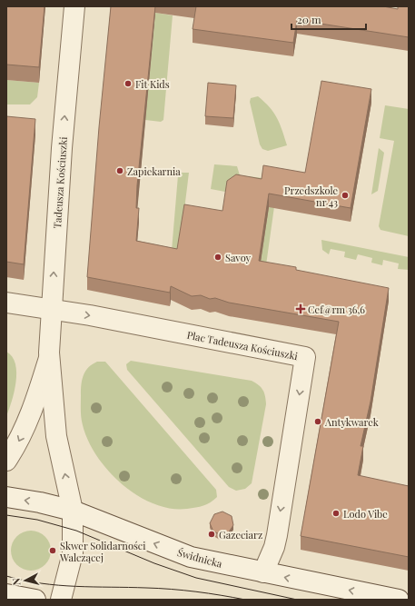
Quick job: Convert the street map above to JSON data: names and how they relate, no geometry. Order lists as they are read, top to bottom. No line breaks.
{"streets":{"street":["Tadeusza Kościuszki","Plac Tadeusza Kościuszki","Świdnicka"]},"crossings":[["Tadeusza Kościuszki","Plac Tadeusza Kościuszki"],["Tadeusza Kościuszki","Świdnicka"],["Plac Tadeusza Kościuszki","Świdnicka"]],"one_way":["Świdnicka"],"places":{"other":["Fit Kids","Zapiekarnia","Przedszkole nr 43","Savoy","Antykwarek","Lodo Vibe","Gazeciarz","Skwer Solidarności Walczącej"],"health":["Cef@rm 36,6"]},"scale_bar":"20 m","north":"left"}
